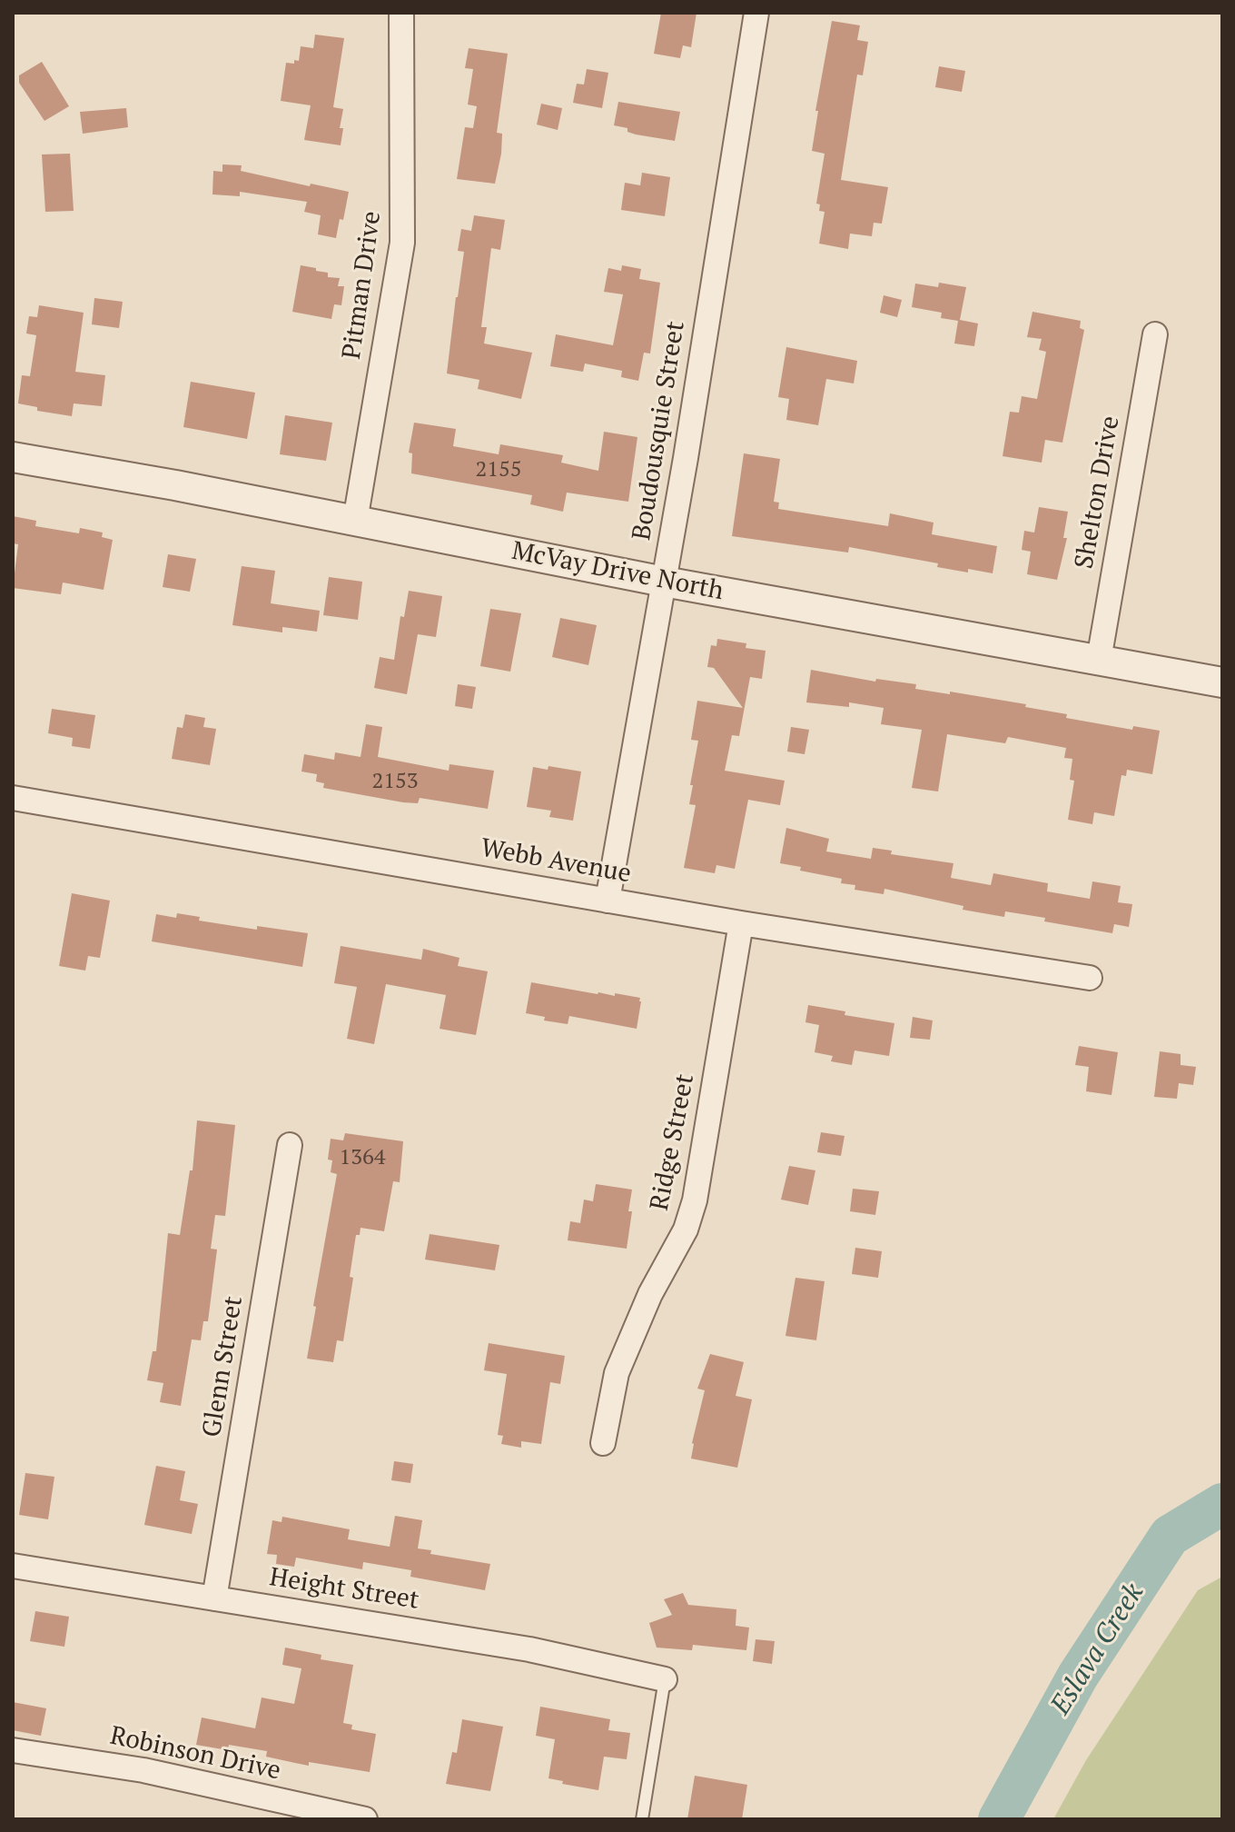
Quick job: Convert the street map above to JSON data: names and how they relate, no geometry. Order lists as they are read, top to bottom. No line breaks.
{"streets":{"street":["Pitman Drive","Boudousquie Street","Shelton Drive","McVay Drive North","Webb Avenue","Ridge Street","Glenn Street","Height Street","Robinson Drive"]},"crossings":[["Pitman Drive","McVay Drive North"],["Boudousquie Street","McVay Drive North"],["Boudousquie Street","Webb Avenue"],["Shelton Drive","McVay Drive North"],["Webb Avenue","Ridge Street"],["Glenn Street","Height Street"]],"water":["Eslava Creek"],"house_numbers":["2155","2153","1364"]}
